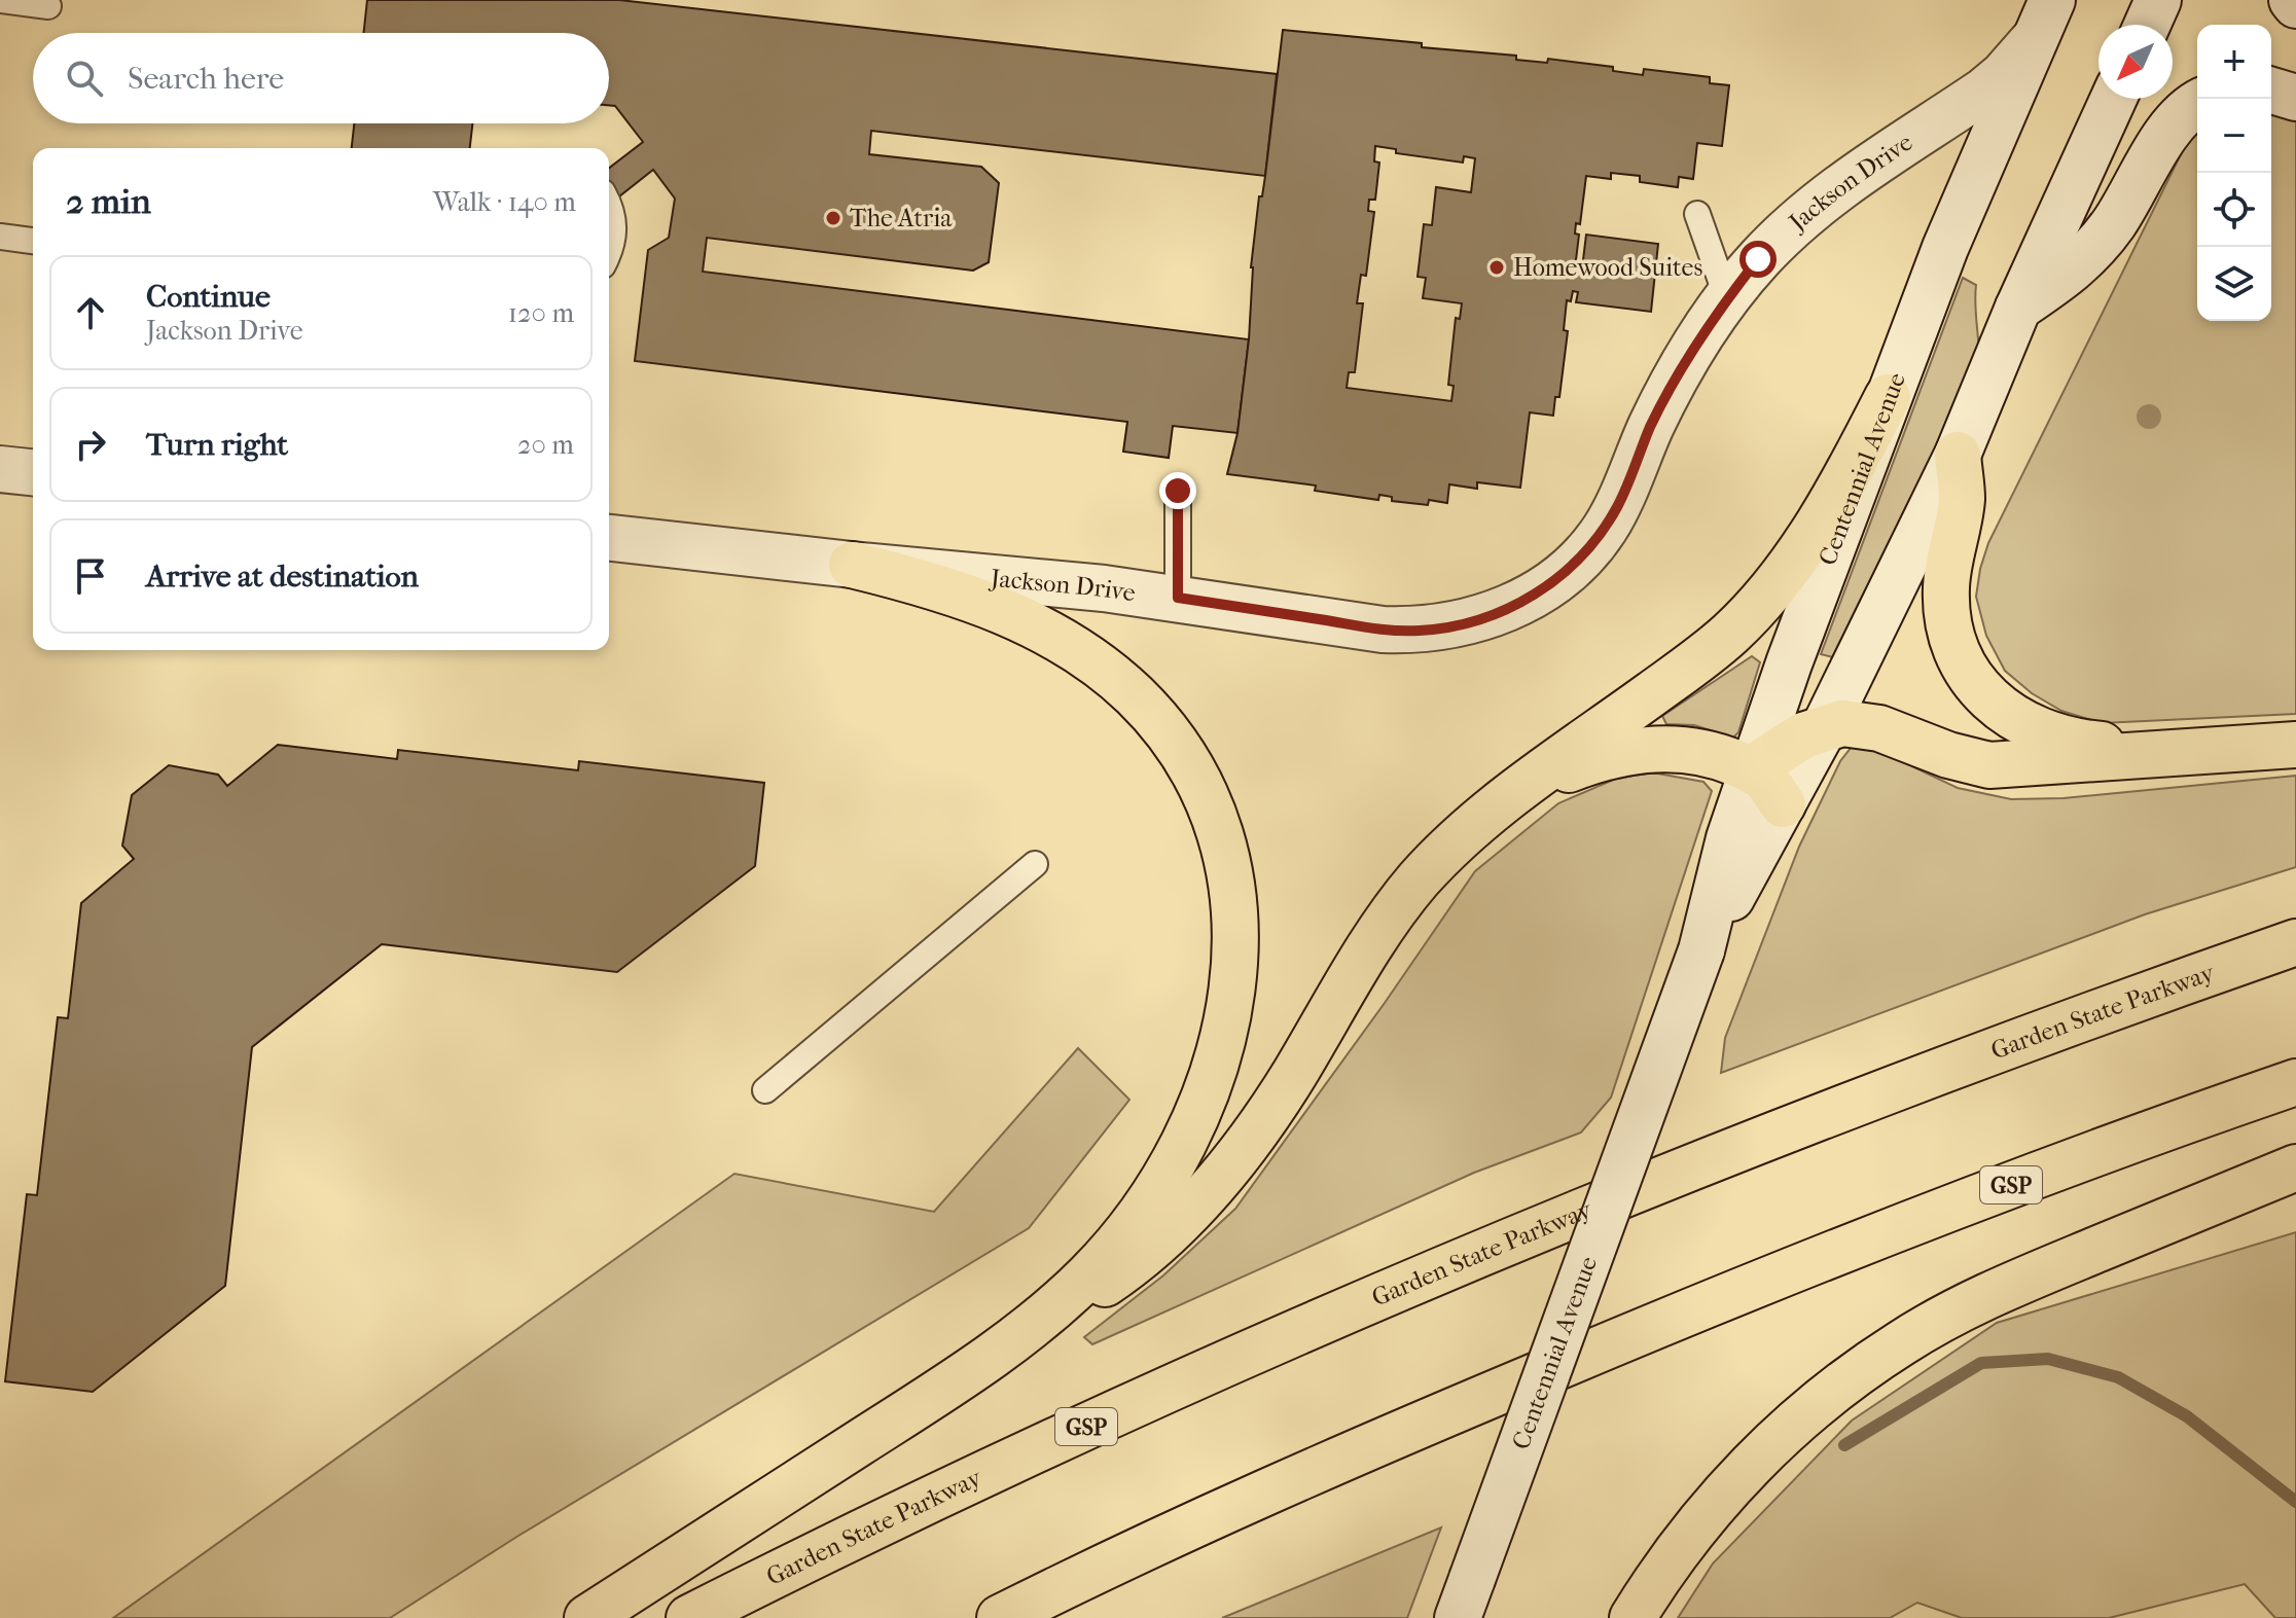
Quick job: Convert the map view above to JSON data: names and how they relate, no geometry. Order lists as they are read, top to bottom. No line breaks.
{"streets":{"highway":["Garden State Parkway","GSP"],"main road":["Jackson Drive","Centennial Avenue"]},"crossings":[["Jackson Drive","Centennial Avenue"]],"places":["The Atria","Homewood Suites"],"north":"bottom left","page":{"map_buttons":["+","−"],"search":"Search here","heading":["2 min","Walk · 140 m"],"list":[["Continue","Jackson Drive","120 m"],["Turn right","20 m"],"Arrive at destination"]}}
